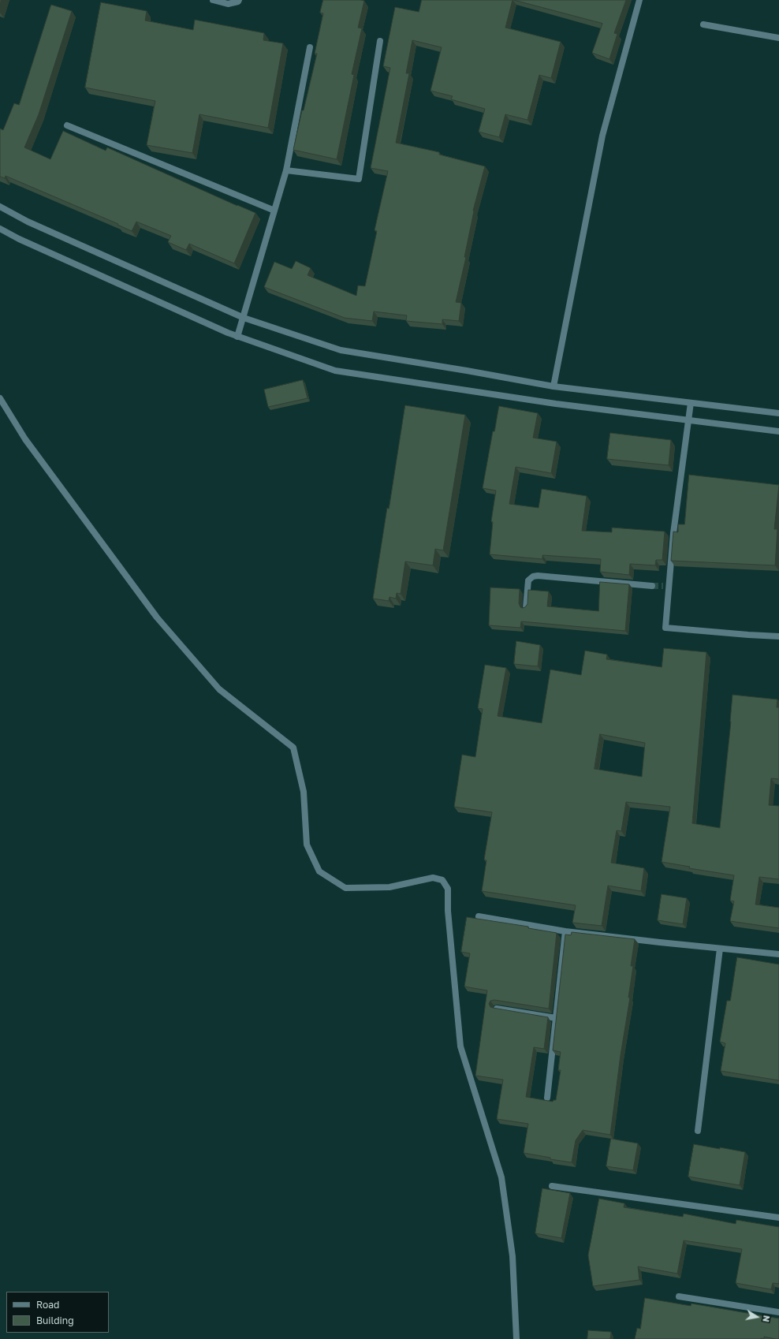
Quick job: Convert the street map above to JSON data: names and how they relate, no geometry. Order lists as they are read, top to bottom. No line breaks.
{"legend":["Road","Building"],"north":"right"}
